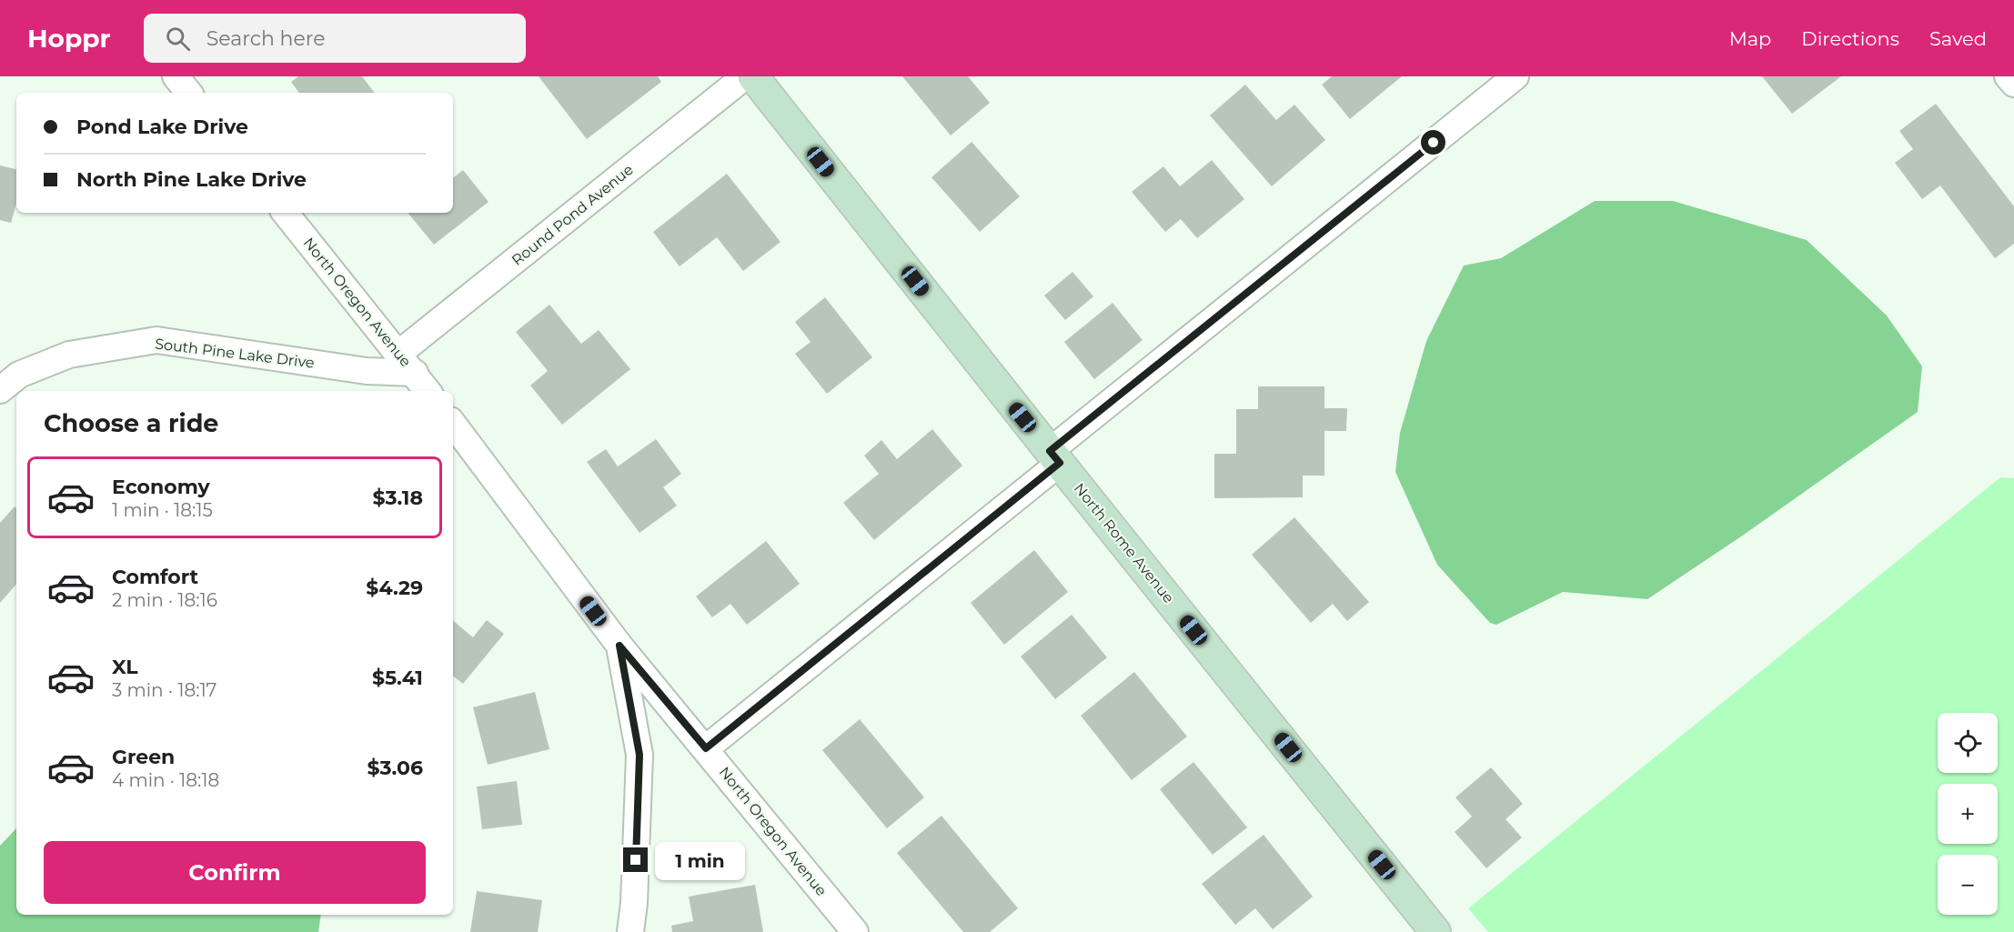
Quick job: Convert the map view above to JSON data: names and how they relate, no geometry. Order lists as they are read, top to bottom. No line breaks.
{"streets":{"street":["Round Pond Avenue","North Oregon Avenue","South Pine Lake Drive","North Rome Avenue"]},"crossings":[["Round Pond Avenue","North Oregon Avenue"],["Round Pond Avenue","South Pine Lake Drive"],["North Oregon Avenue","South Pine Lake Drive"]],"page":{"header":"Hoppr","search":"Search here","nav":["Map","Directions","Saved"],"banner":["Pond Lake Drive","North Pine Lake Drive"],"heading":"Choose a ride","list":[{"name":"Economy","note":"1 min · 18:15","value":"$3.18"},{"name":"Comfort","note":"2 min · 18:16","value":"$4.29"},{"name":"XL","note":"3 min · 18:17","value":"$5.41"},{"name":"Green","note":"4 min · 18:18","value":"$3.06"}],"map_buttons":["+","−"],"buttons":"Confirm","bubble":"1 min"}}
